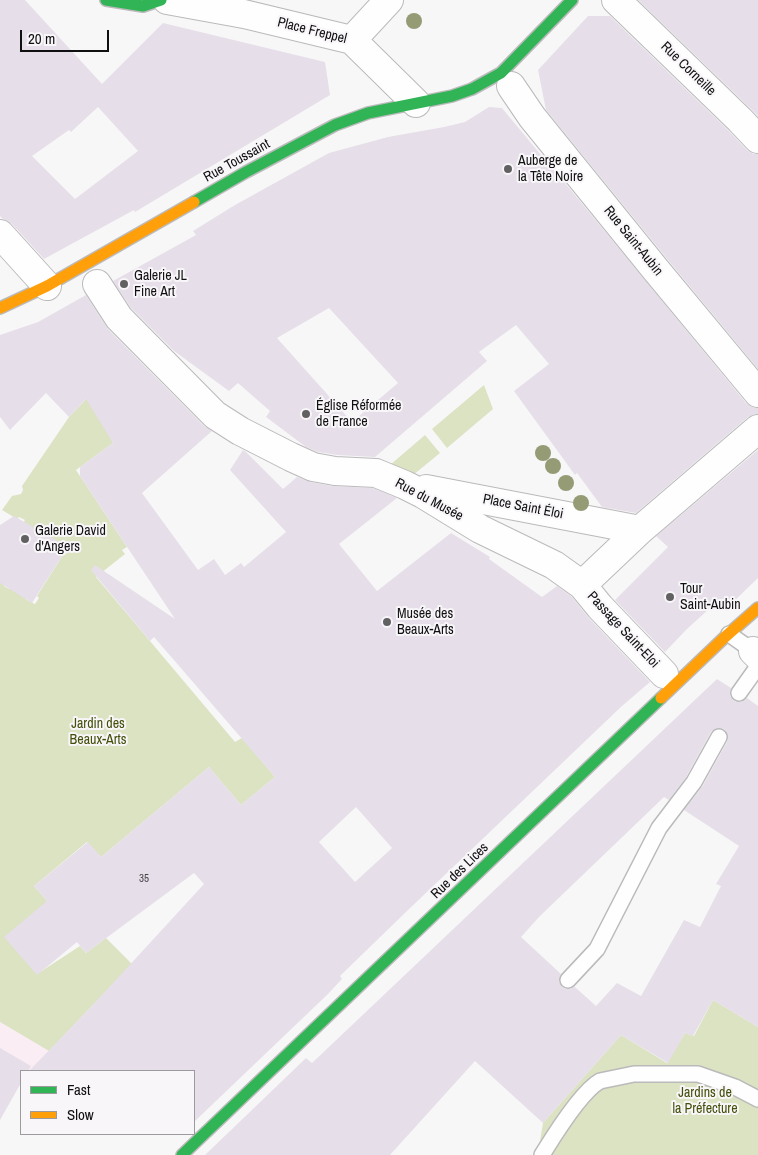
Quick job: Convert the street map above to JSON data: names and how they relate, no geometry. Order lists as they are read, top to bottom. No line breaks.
{"streets":{"street":["Place Freppel","Rue Corneille","Rue Toussaint","Rue Saint-Aubin","Rue du Musée","Place Saint Éloi","Passage Saint-Eloi","Rue des Lices"]},"crossings":[["Place Freppel","Rue Toussaint"],["Rue Toussaint","Rue Saint-Aubin"],["Rue du Musée","Place Saint Éloi"],["Rue du Musée","Passage Saint-Eloi"]],"parks":["Jardin des Beaux-Arts","Jardins de la Préfecture"],"places":["Auberge de la Tête Noire","Galerie JL Fine Art","Église Réformée de France","Galerie David d'Angers","Tour Saint-Aubin","Musée des Beaux-Arts"],"house_numbers":["35"],"legend":["Fast","Slow"],"scale_bar":"20 m"}
